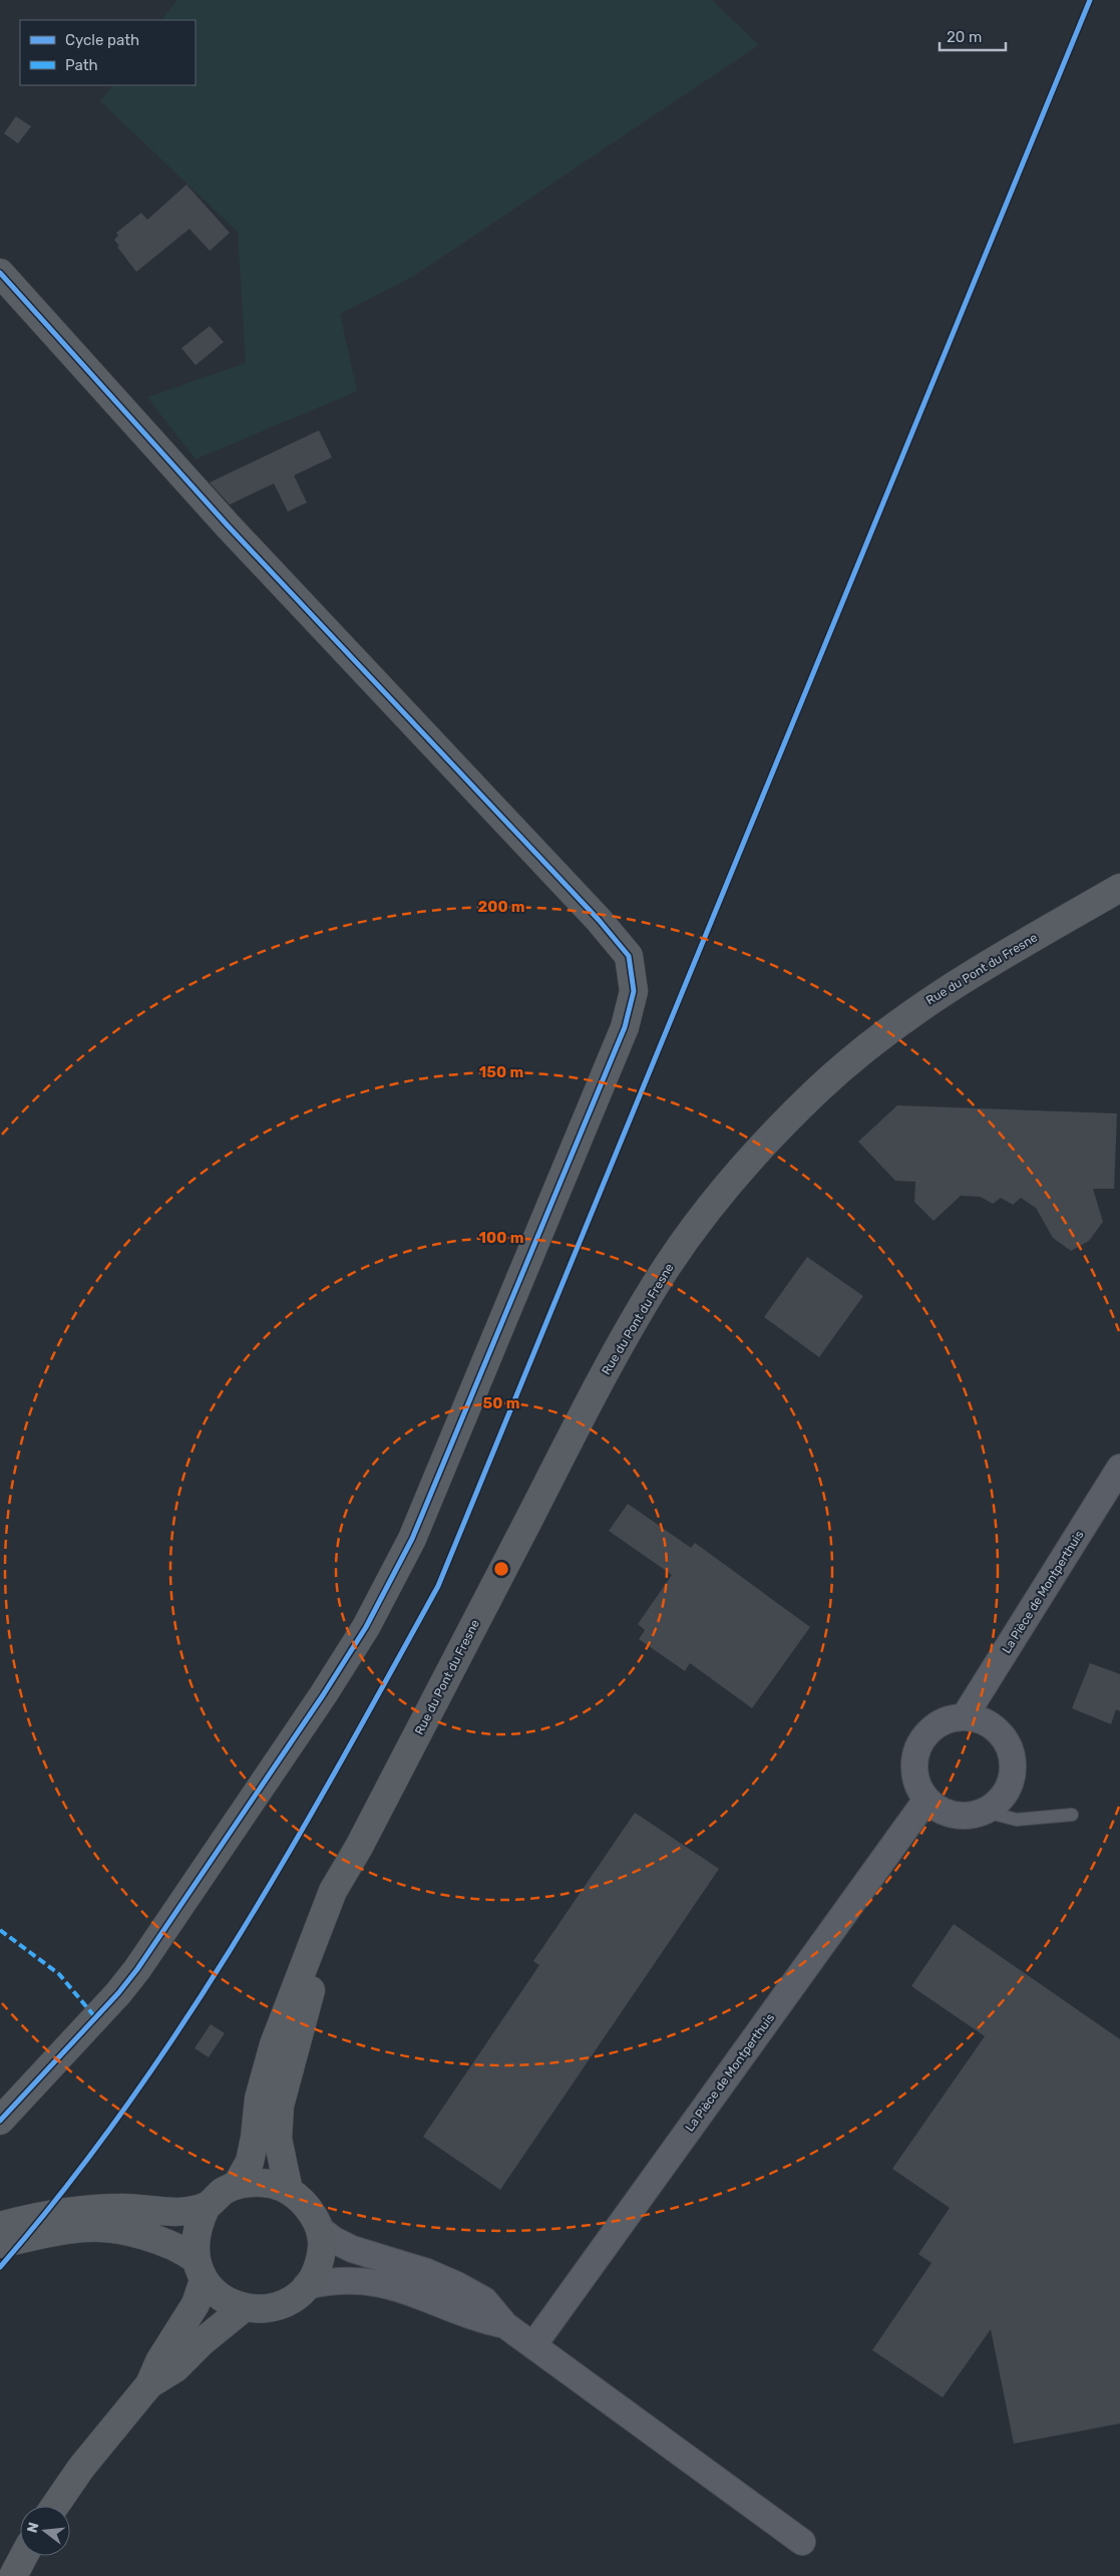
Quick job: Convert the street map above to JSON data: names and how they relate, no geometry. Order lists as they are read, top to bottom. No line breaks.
{"streets":{"main road":["Rue du Pont du Fresne"],"street":["La Pièce de Montperthuis"]},"legend":["Cycle path","Path"],"scale_bar":"20 m","north":"left","rings":["200 m","150 m","100 m","50 m"]}
